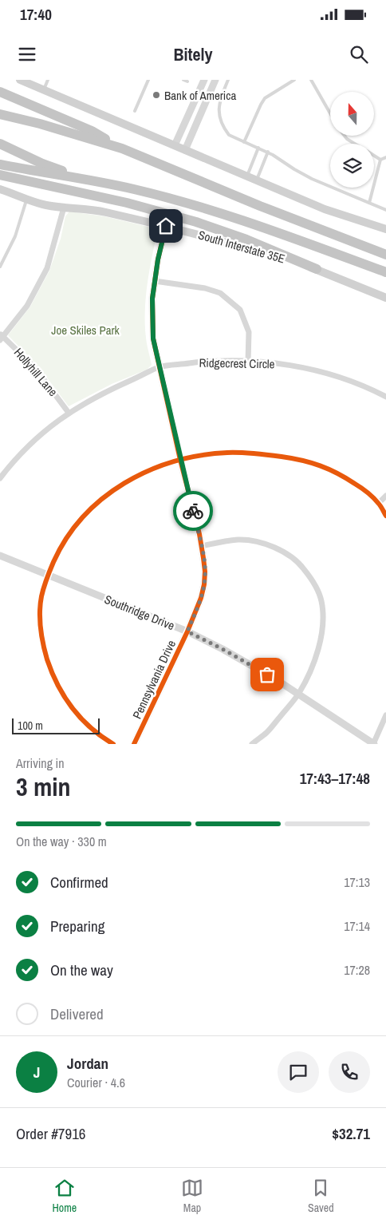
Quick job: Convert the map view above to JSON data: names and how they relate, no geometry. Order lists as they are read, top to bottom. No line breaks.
{"streets":{"main road":["South Interstate 35E"],"street":["Ridgecrest Circle","Hollyhill Lane","Southridge Drive","Pennsylvania Drive"]},"crossings":[["South Interstate 35E","Pennsylvania Drive"],["Ridgecrest Circle","Hollyhill Lane"],["Ridgecrest Circle","Pennsylvania Drive"],["Southridge Drive","Pennsylvania Drive"]],"parks":["Joe Skiles Park"],"places":["Bank of America"],"scale_bar":"100 m","north":"top","page":{"status":"17:40","header":"Bitely","scale":"100 m","heading":["3 min","Arriving in","17:43–17:48"],"panel":["Jordan","Courier · 4.6","Order #7916","$32.71"],"bar":"On the way · 330 m","list":[["Confirmed","17:13"],["Preparing","17:14"],["On the way","17:28"],"Delivered"],"round":"J","tabs":["Home","Map","Saved"]}}
